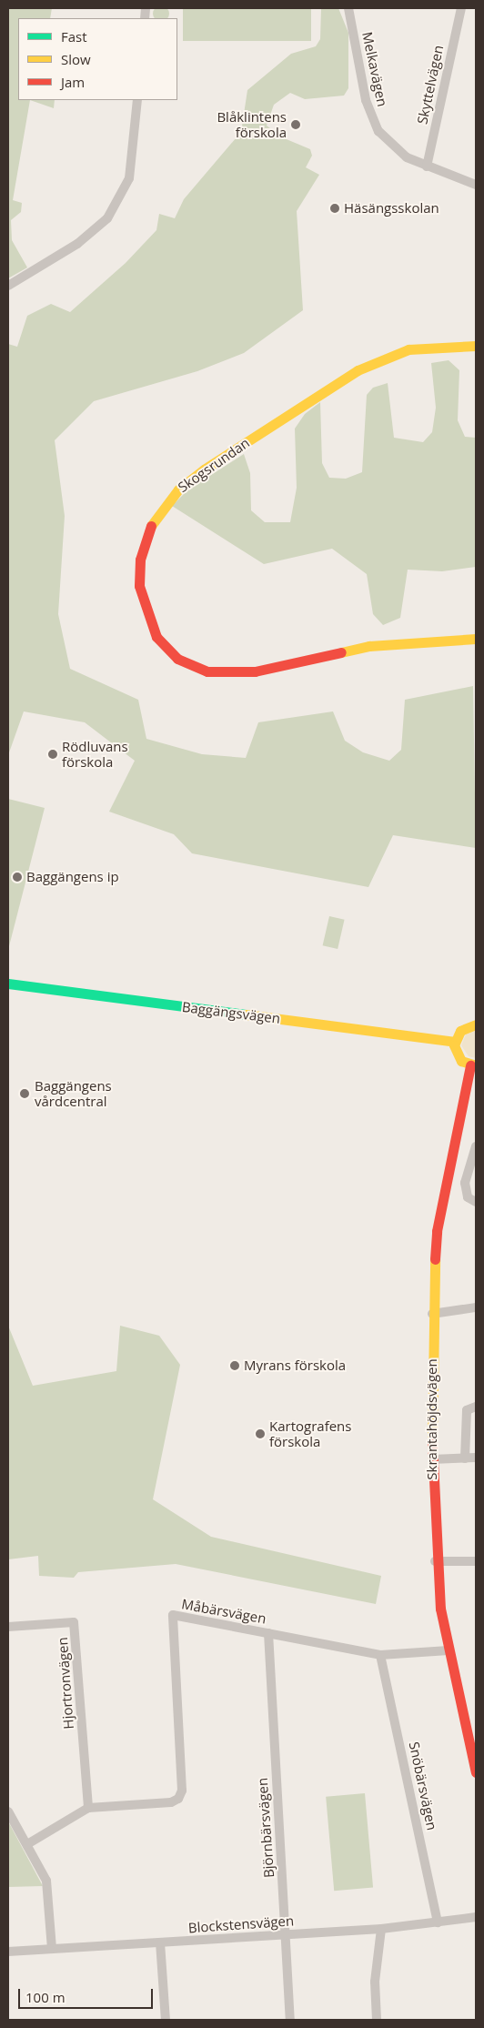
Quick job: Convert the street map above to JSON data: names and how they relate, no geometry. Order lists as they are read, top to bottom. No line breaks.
{"streets":{"street":["Melkavägen","Skyttelvägen","Skogsrundan","Baggängsvägen","Skrantahöjdsvägen","Måbärsvägen","Hjortronvägen","Snöbärsvägen","Björnbärsvägen","Blockstensvägen"]},"crossings":[["Melkavägen","Skyttelvägen"],["Skrantahöjdsvägen","Måbärsvägen"],["Måbärsvägen","Hjortronvägen"],["Måbärsvägen","Snöbärsvägen"],["Måbärsvägen","Björnbärsvägen"],["Snöbärsvägen","Blockstensvägen"],["Björnbärsvägen","Blockstensvägen"]],"places":["Blåklintens förskola","Häsängsskolan","Rödluvans förskola","Baggängens ip","Baggängens vårdcentral","Myrans förskola","Kartografens förskola"],"legend":["Fast","Slow","Jam"],"scale_bar":"100 m"}
